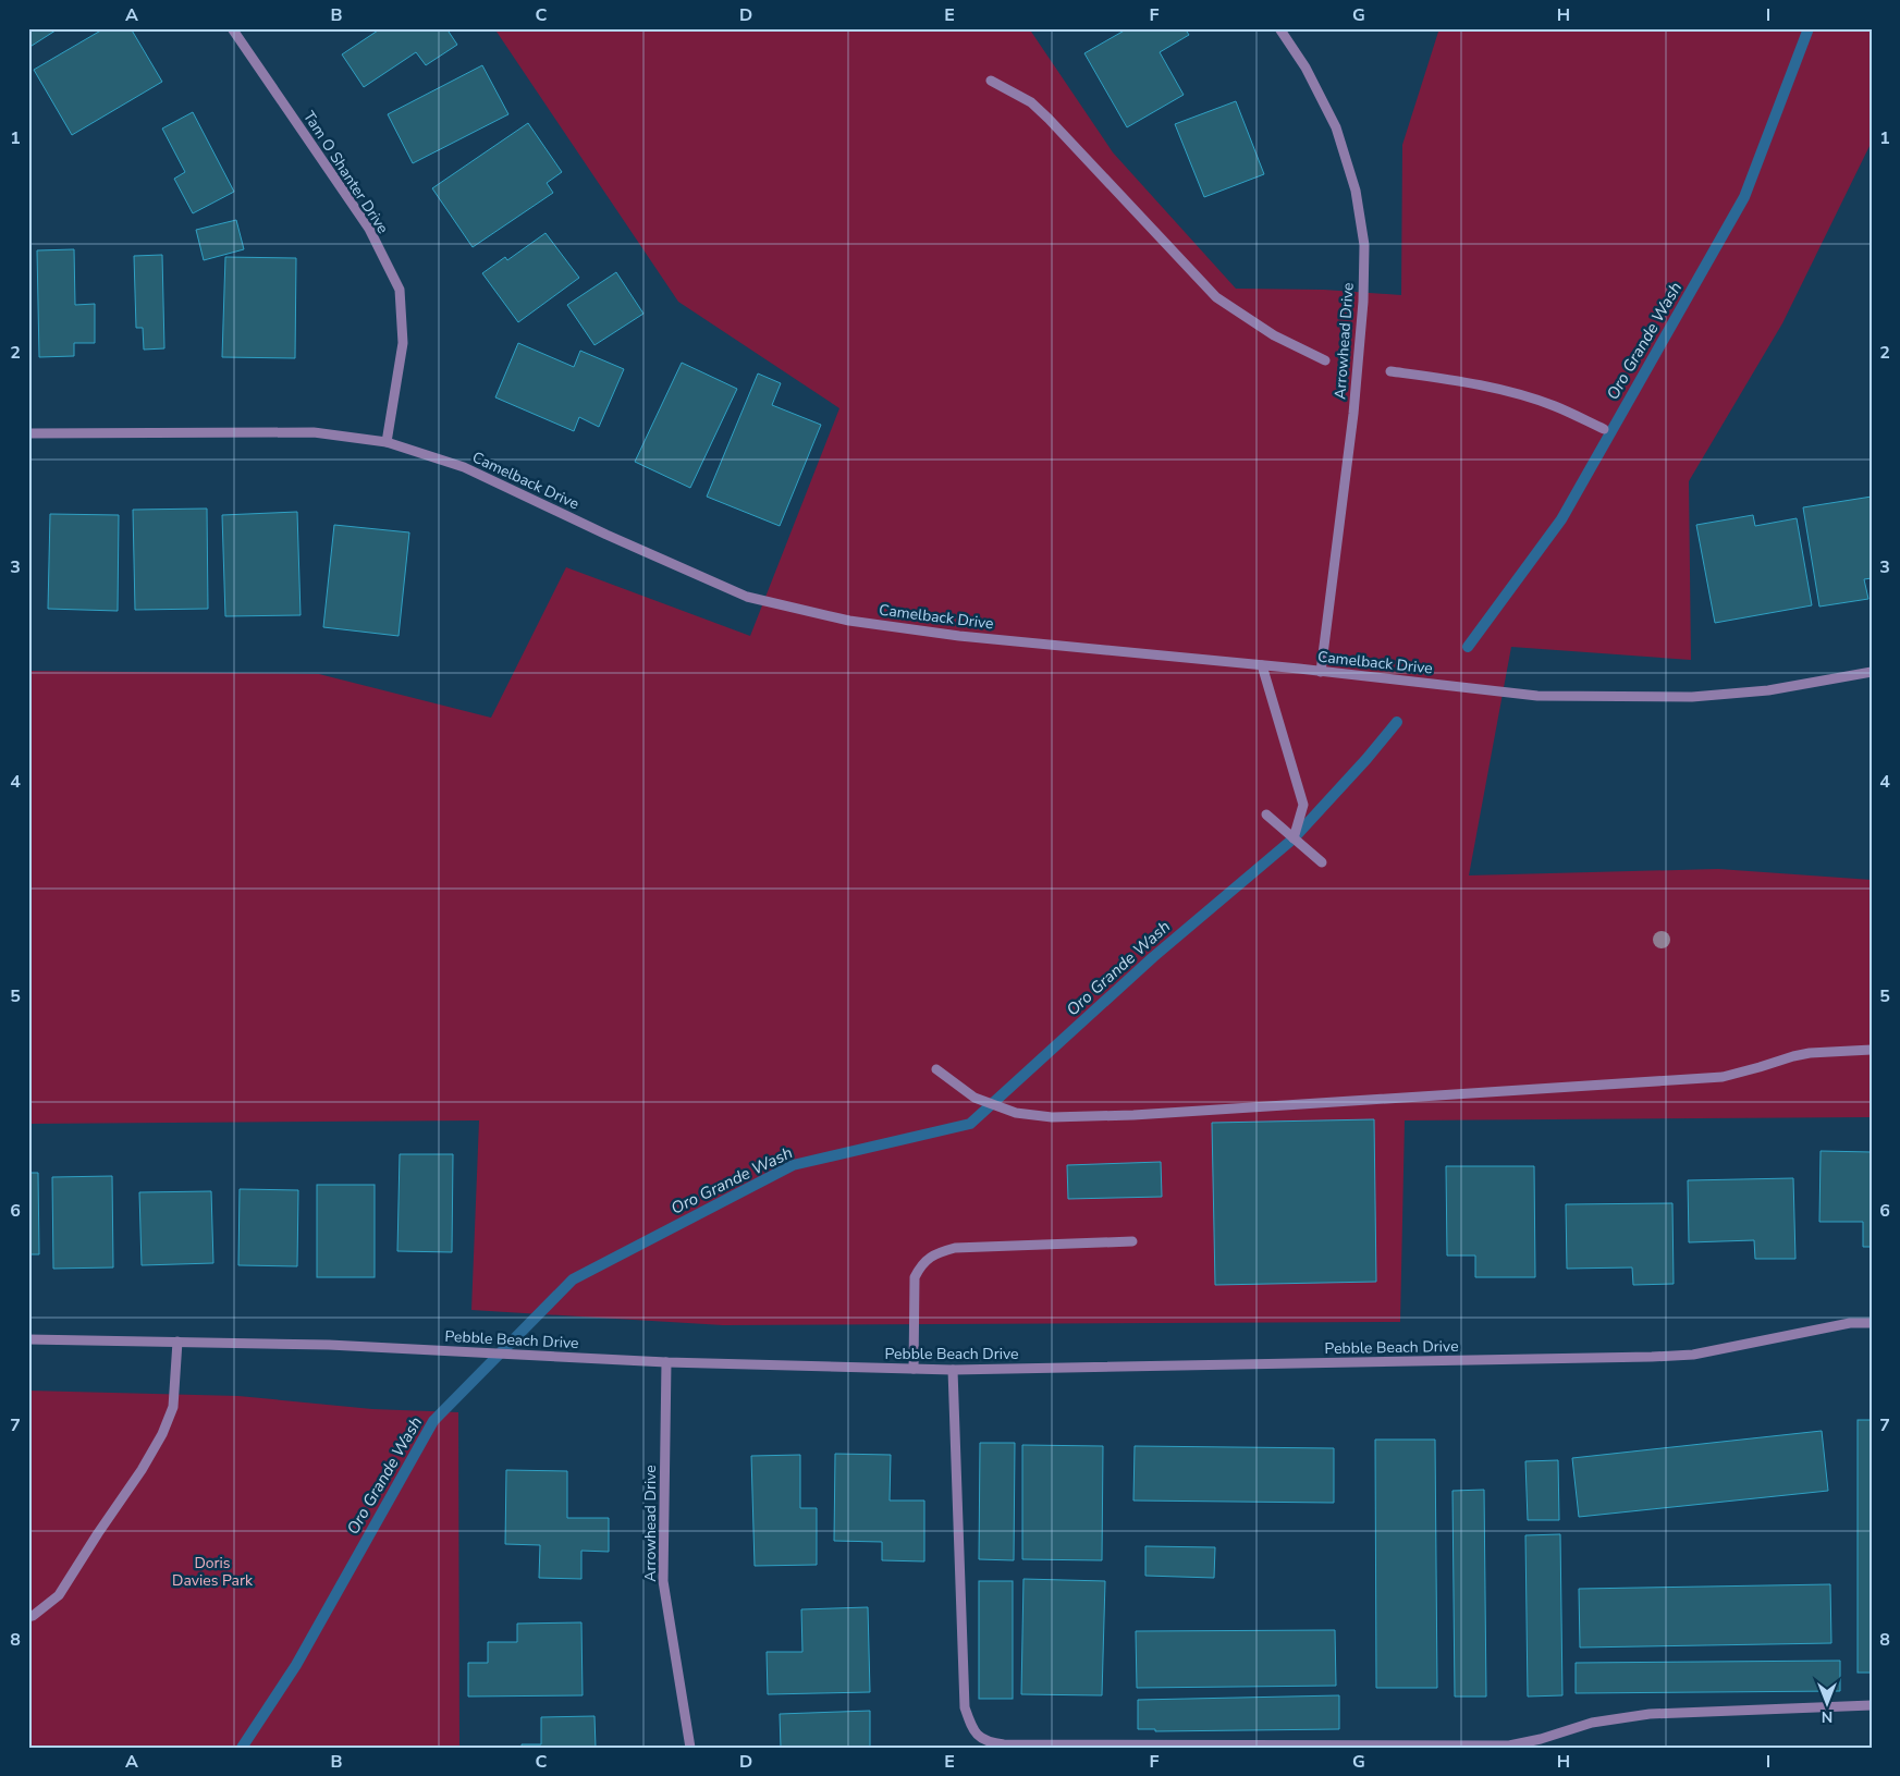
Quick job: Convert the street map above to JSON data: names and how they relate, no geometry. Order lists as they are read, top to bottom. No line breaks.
{"streets":{"street":["Tam O Shanter Drive","Arrowhead Drive","Camelback Drive","Pebble Beach Drive"]},"crossings":[["Tam O Shanter Drive","Camelback Drive"],["Arrowhead Drive","Camelback Drive"],["Arrowhead Drive","Pebble Beach Drive"]],"water":["Oro Grande Wash"],"parks":["Doris Davies Park"],"north":"bottom","grid":{"columns":["A","B","C","D","E","F","G","H","I"],"rows":["1","2","3","4","5","6","7","8"]}}
